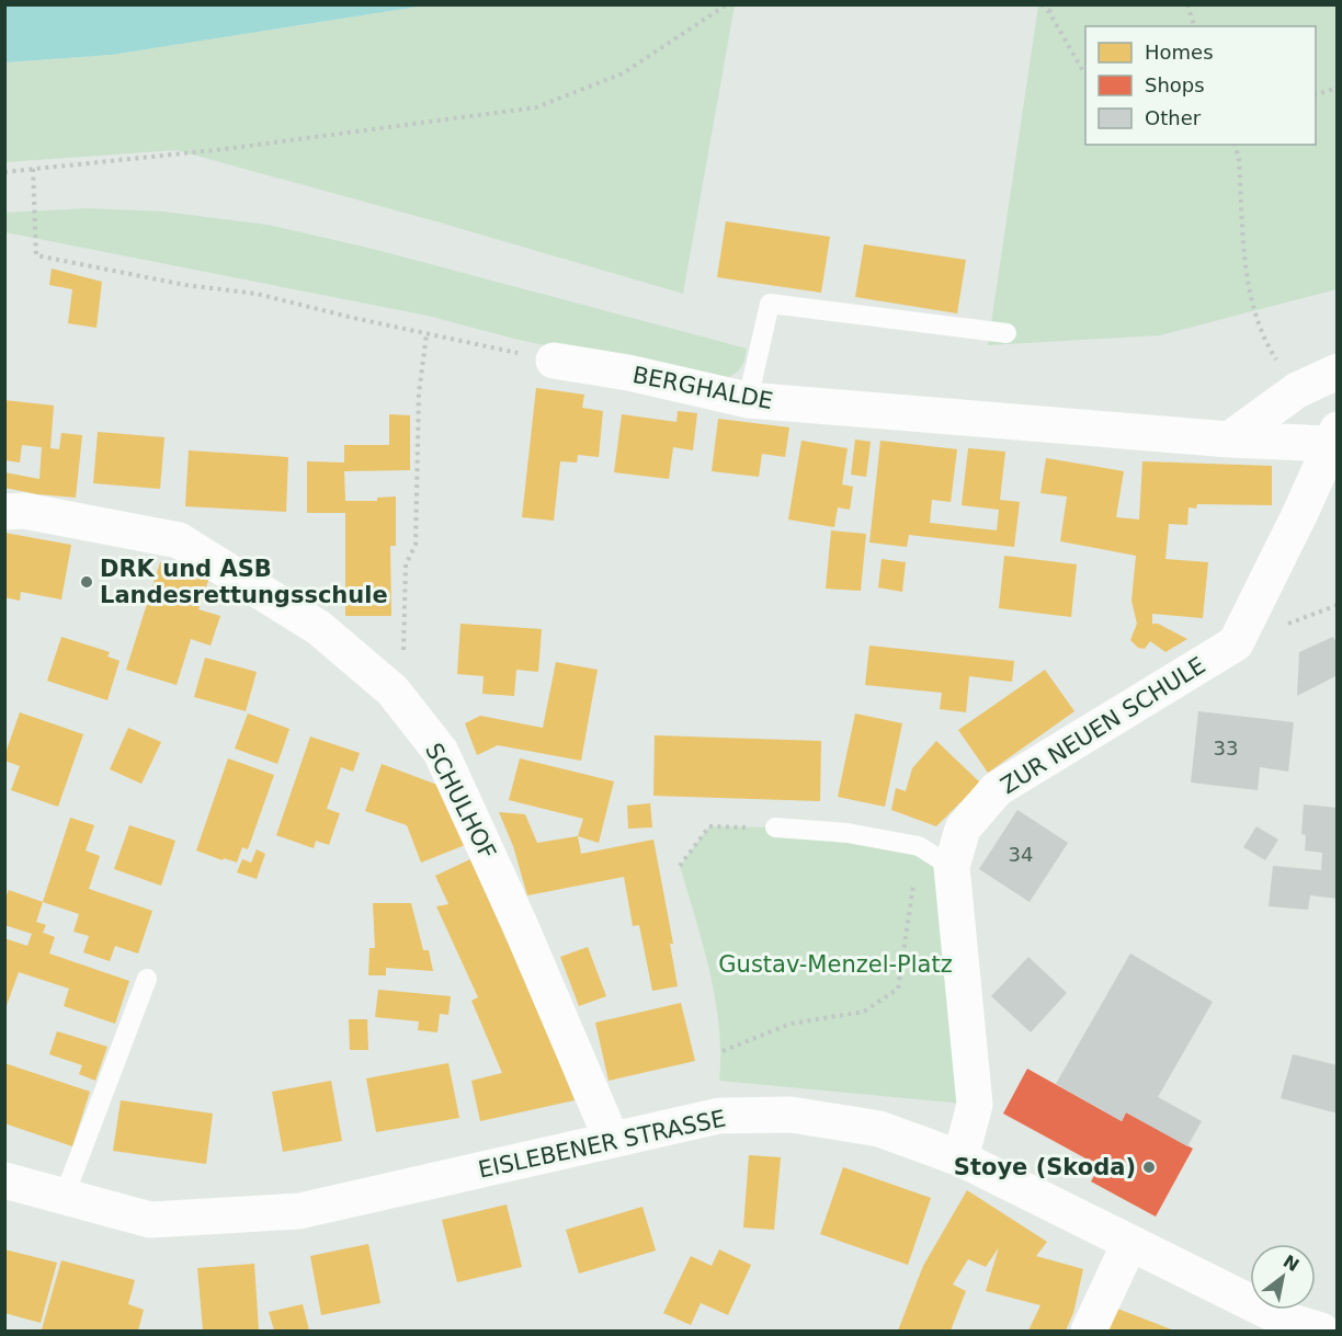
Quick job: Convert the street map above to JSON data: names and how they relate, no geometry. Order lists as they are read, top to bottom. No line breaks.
{"streets":{"street":["BERGHALDE","ZUR NEUEN SCHULE","SCHULHOF","EISLEBENER STRASSE"]},"crossings":[["BERGHALDE","ZUR NEUEN SCHULE"],["ZUR NEUEN SCHULE","EISLEBENER STRASSE"],["SCHULHOF","EISLEBENER STRASSE"]],"parks":["Gustav-Menzel-Platz"],"places":["DRK und ASB Landesrettungsschule","Stoye (Skoda)"],"house_numbers":["33","34"],"legend":["Homes","Shops","Other"],"north":"top right"}
